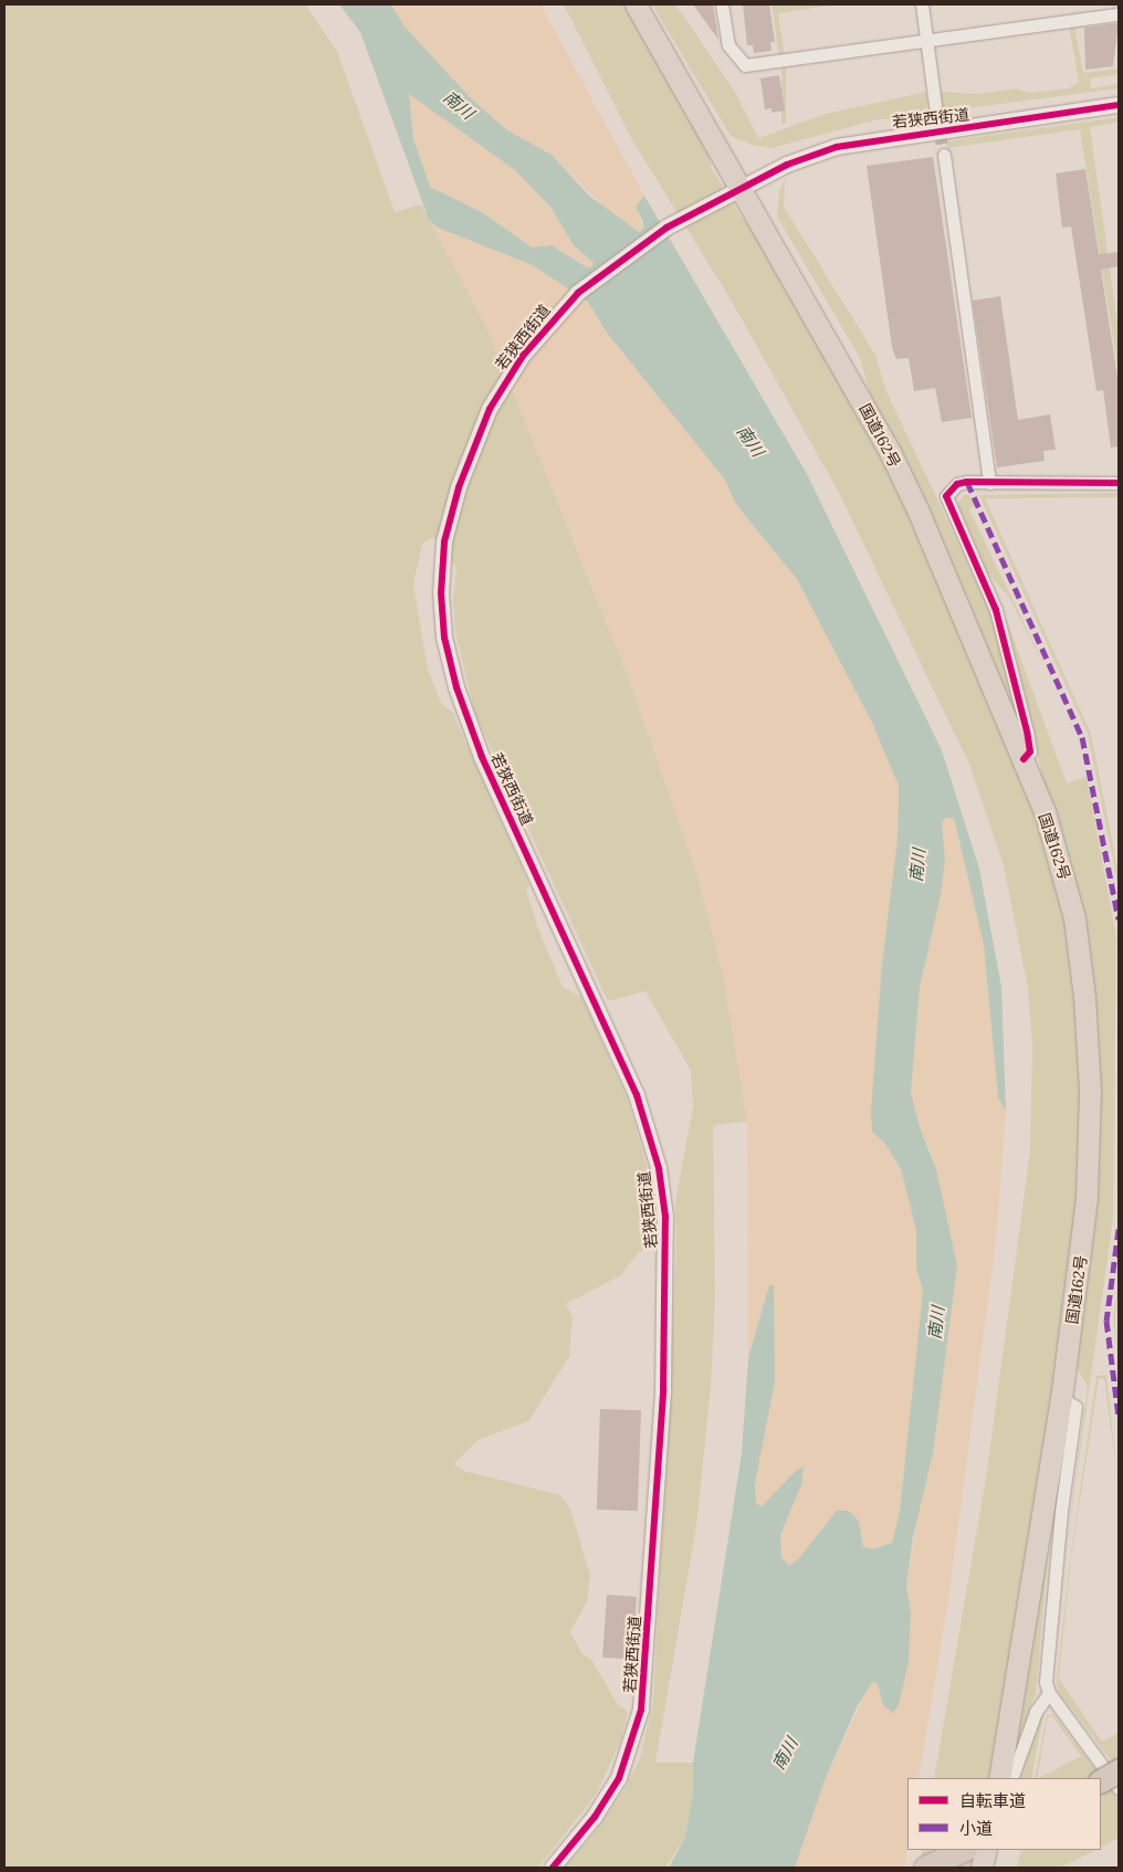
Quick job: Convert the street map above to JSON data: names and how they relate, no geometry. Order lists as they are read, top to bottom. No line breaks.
{"streets":{"highway":["国道162号"],"street":["若狭西街道"]},"crossings":[["若狭西街道","国道162号"]],"water":["南川"],"legend":["自転車道","小道"]}
